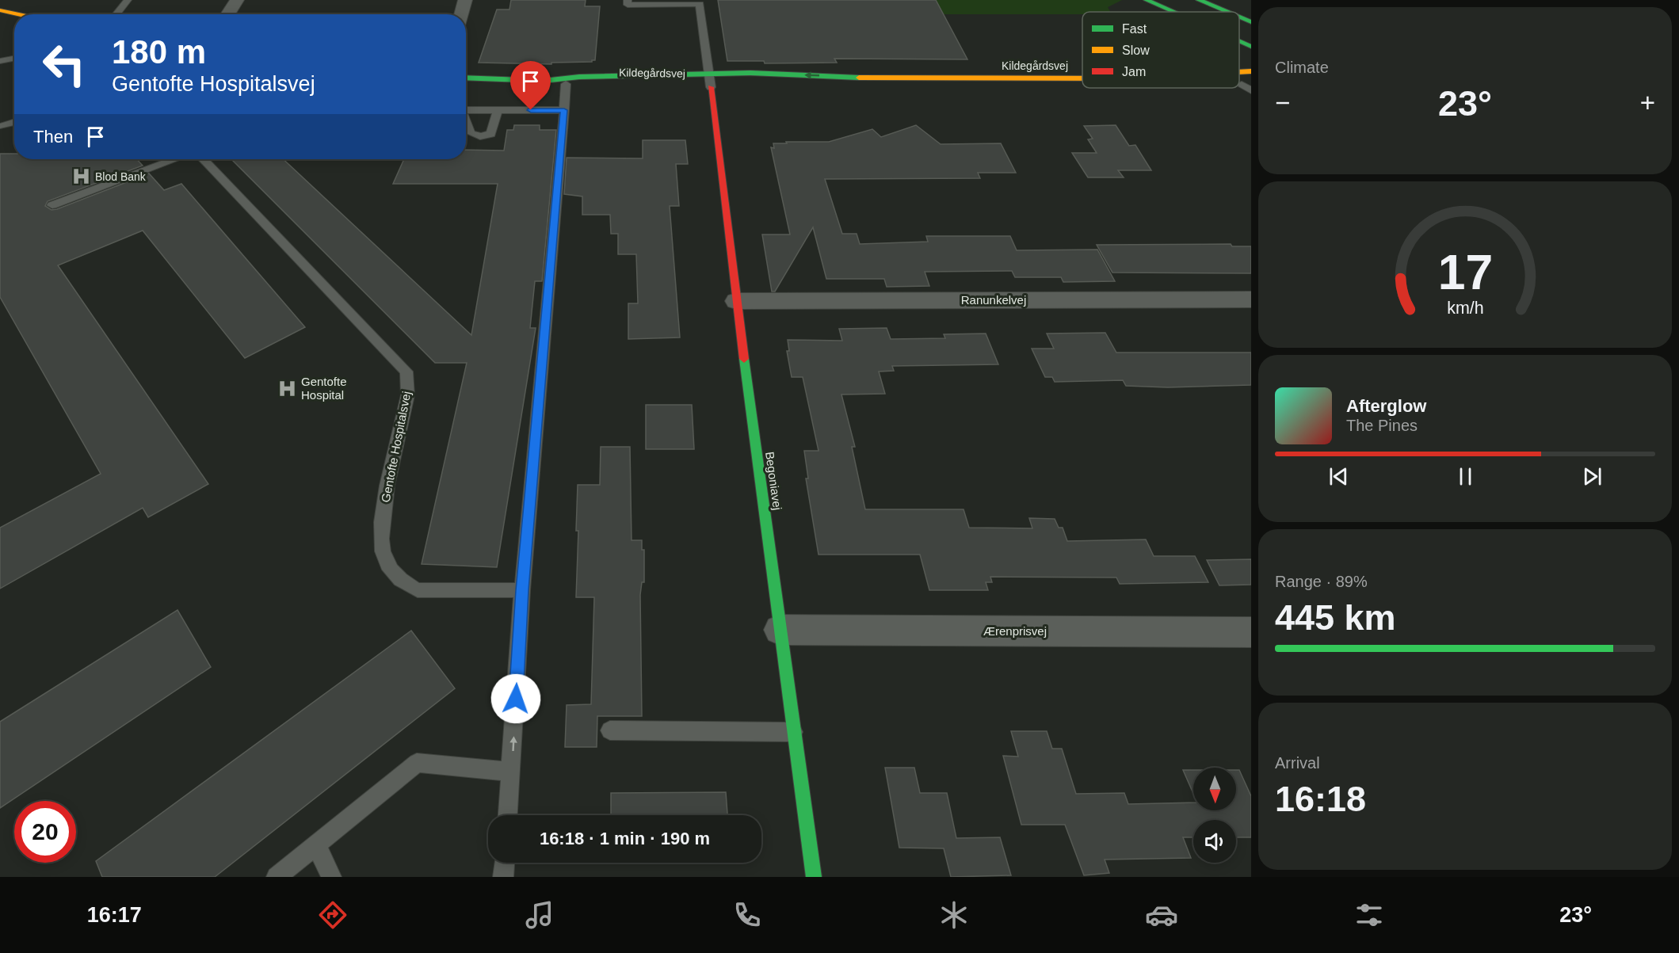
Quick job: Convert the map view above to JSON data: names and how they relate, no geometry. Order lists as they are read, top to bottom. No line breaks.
{"streets":{"main road":["Kildegårdsvej","Begoniavej"],"street":["Ranunkelvej","Ærenprisvej"],"lane":["Gentofte Hospitalsvej"]},"crossings":[["Ranunkelvej","Begoniavej"],["Begoniavej","Ærenprisvej"]],"places":{"hospital":["Blod Bank","Gentofte Hospital"]},"legend":["Fast","Slow","Jam"],"north":"bottom","page":{"tile":["Climate",["Range · 89%","445 km"],["Arrival","16:18"]],"turn":["180 m","Gentofte Hospitalsvej"],"heat":["−","23°","+"],"then":"Then","song":["Afterglow","The Pines"],"limit":"20","trip":"16:18 · 1 min · 190 m","tabs":["16:17","23°"],"gauge":["17","km/h"]}}
